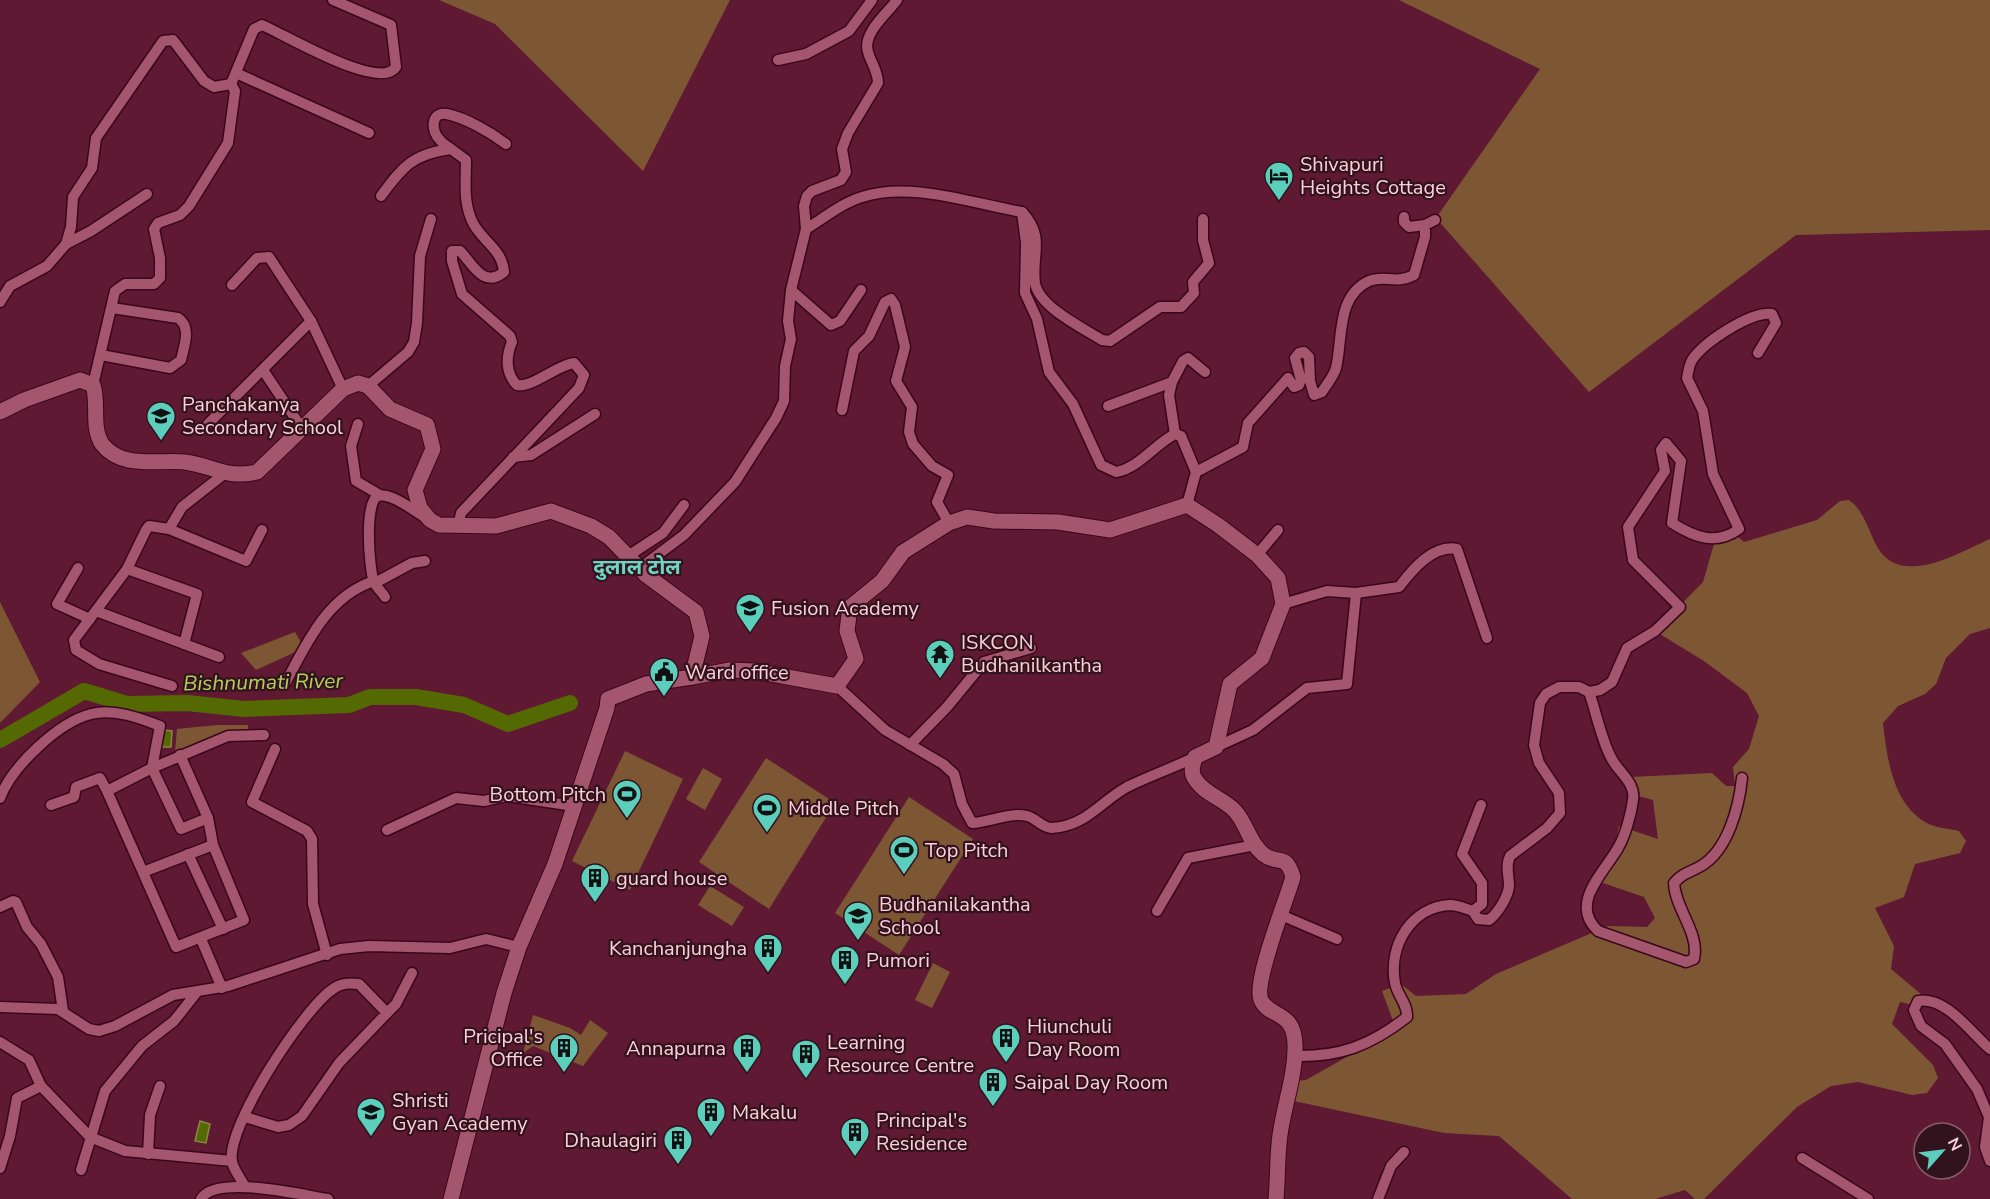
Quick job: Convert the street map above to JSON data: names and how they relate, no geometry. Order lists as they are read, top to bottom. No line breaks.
{"districts":["दुलाल टोल"],"water":["Bishnumati River"],"places":{"hotel":["Shivapuri Heights Cottage"],"school or university":["Panchakanya Secondary School","Fusion Academy","Budhanilakantha School","Shristi Gyan Academy"],"temple":["ISKCON Budhanilkantha"],"public building":["Ward office"],"sports":["Bottom Pitch","Middle Pitch","Top Pitch"],"building":["guard house","Kanchanjungha","Pumori","Hiunchuli Day Room","Pricipal's Office","Annapurna","Learning Resource Centre","Saipal Day Room","Makalu","Principal's Residence","Dhaulagiri"]},"north":"top right"}
